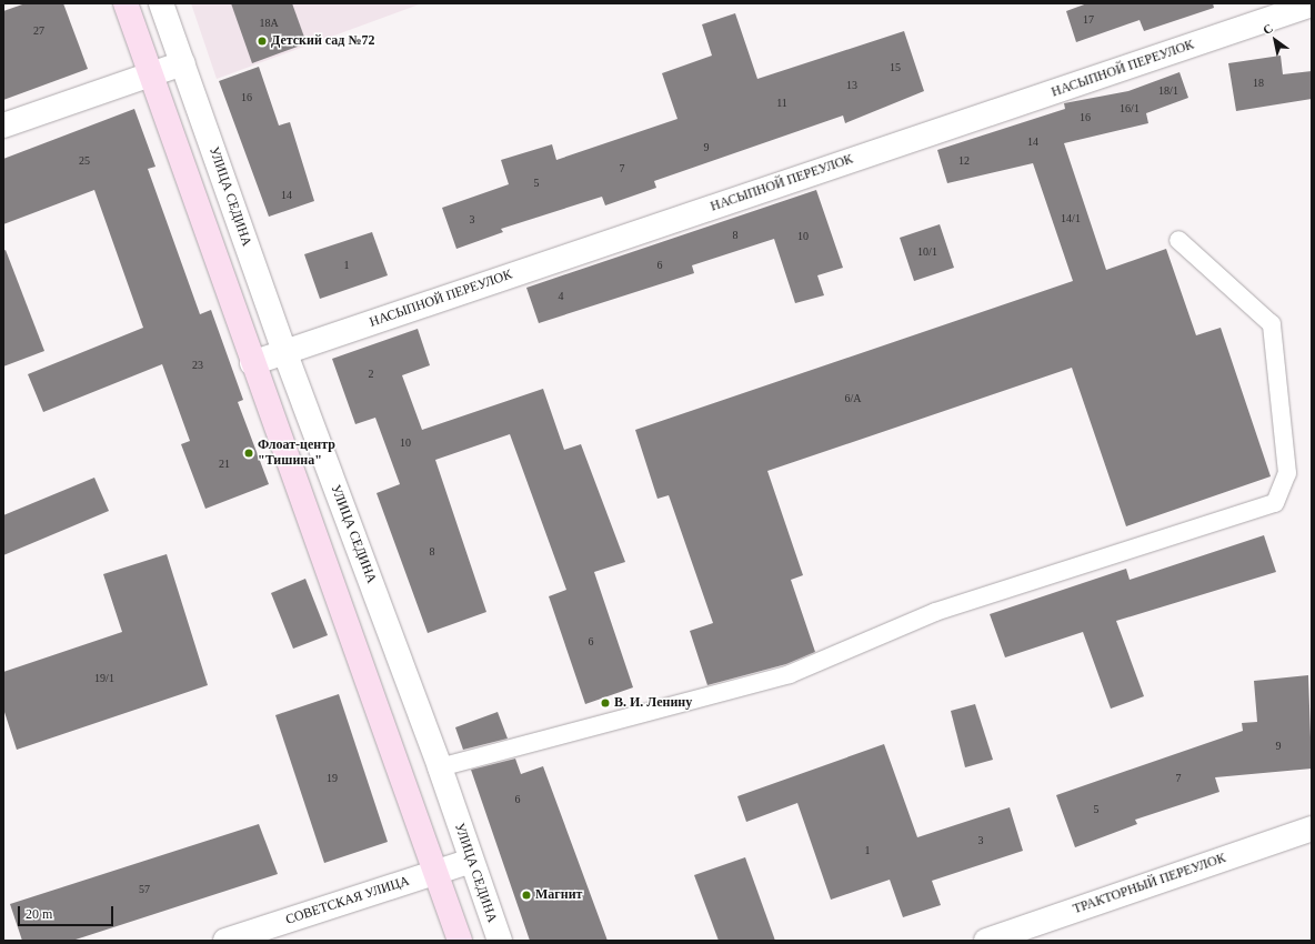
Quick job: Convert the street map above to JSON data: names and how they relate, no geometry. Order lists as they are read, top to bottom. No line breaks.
{"streets":{"street":["НАСЫПНОЙ ПЕРЕУЛОК","УЛИЦА СЕДИНА","ТРАКТОРНЫЙ ПЕРЕУЛОК","СОВЕТСКАЯ УЛИЦА"]},"crossings":[["НАСЫПНОЙ ПЕРЕУЛОК","УЛИЦА СЕДИНА"],["УЛИЦА СЕДИНА","СОВЕТСКАЯ УЛИЦА"]],"places":["Детский сад №72","Флоат-центр \"Тишина\"","В. И. Ленину","Магнит"],"house_numbers":["17","18А","27","15","18","13","18/1","16","11","16/1","16","14","9","25","12","7","5","14","14/1","3","8","10","10/1","1","6","4","23","2","6/А","10","21","8","6","19/1","9","19","7","6","5","3","1","57"],"scale_bar":"20 m","north":"top left"}
